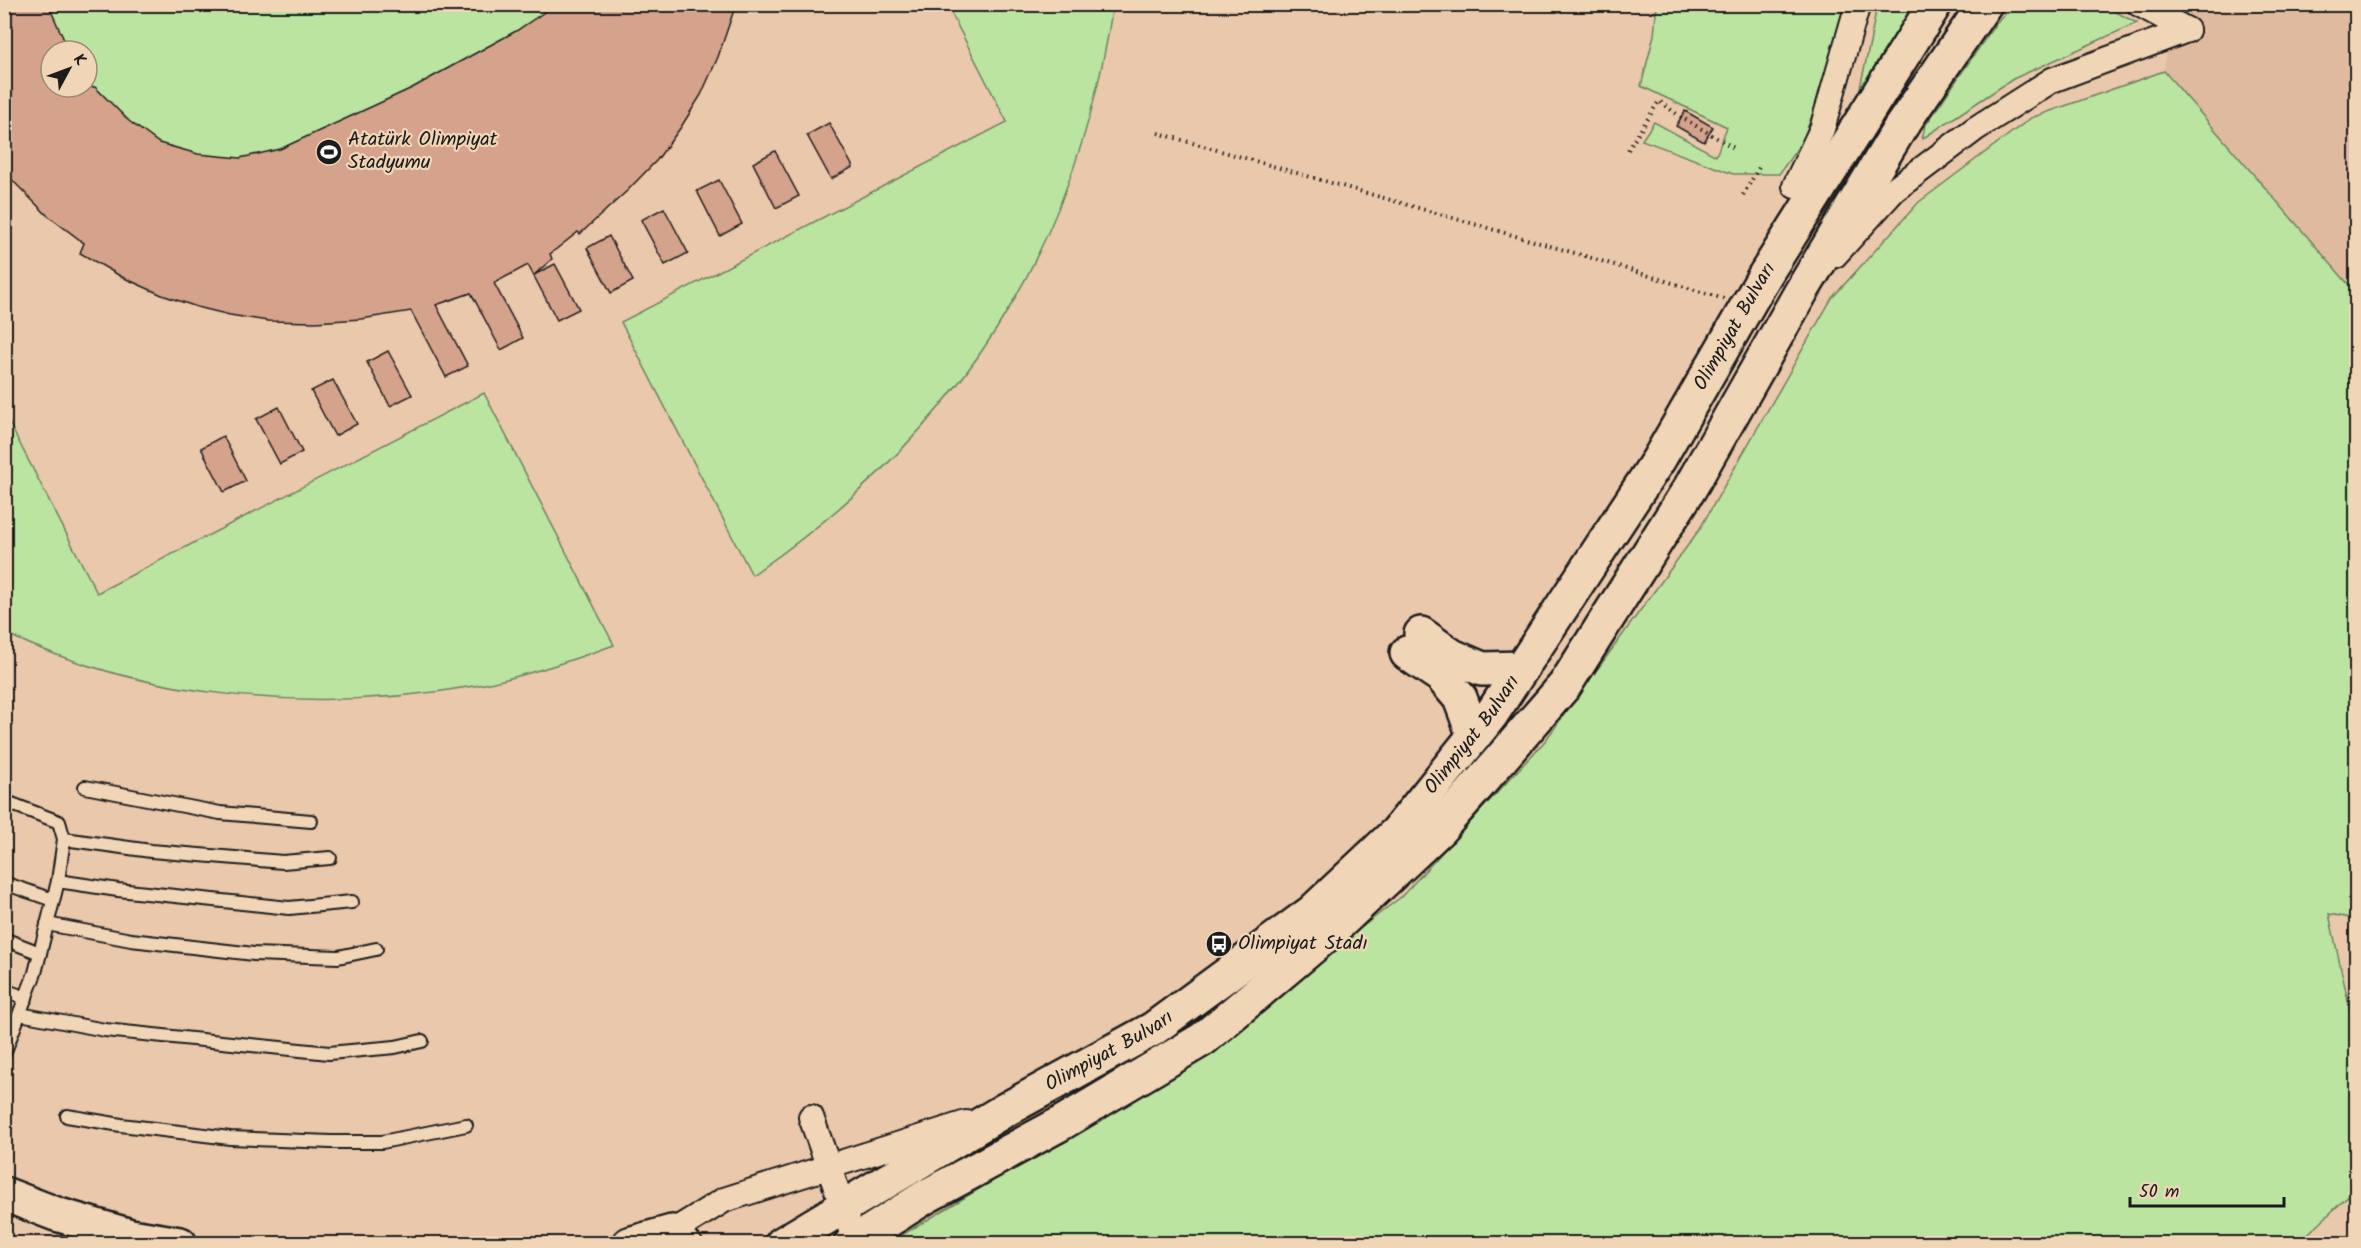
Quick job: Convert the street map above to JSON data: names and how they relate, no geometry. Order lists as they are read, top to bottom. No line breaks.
{"streets":{"main road":["Olimpiyat Bulvarı"]},"places":{"sports":["Atatürk Olimpiyat Stadyumu"],"bus stop":["Olimpiyat Stadı"]},"scale_bar":"50 m","north":"top right"}
